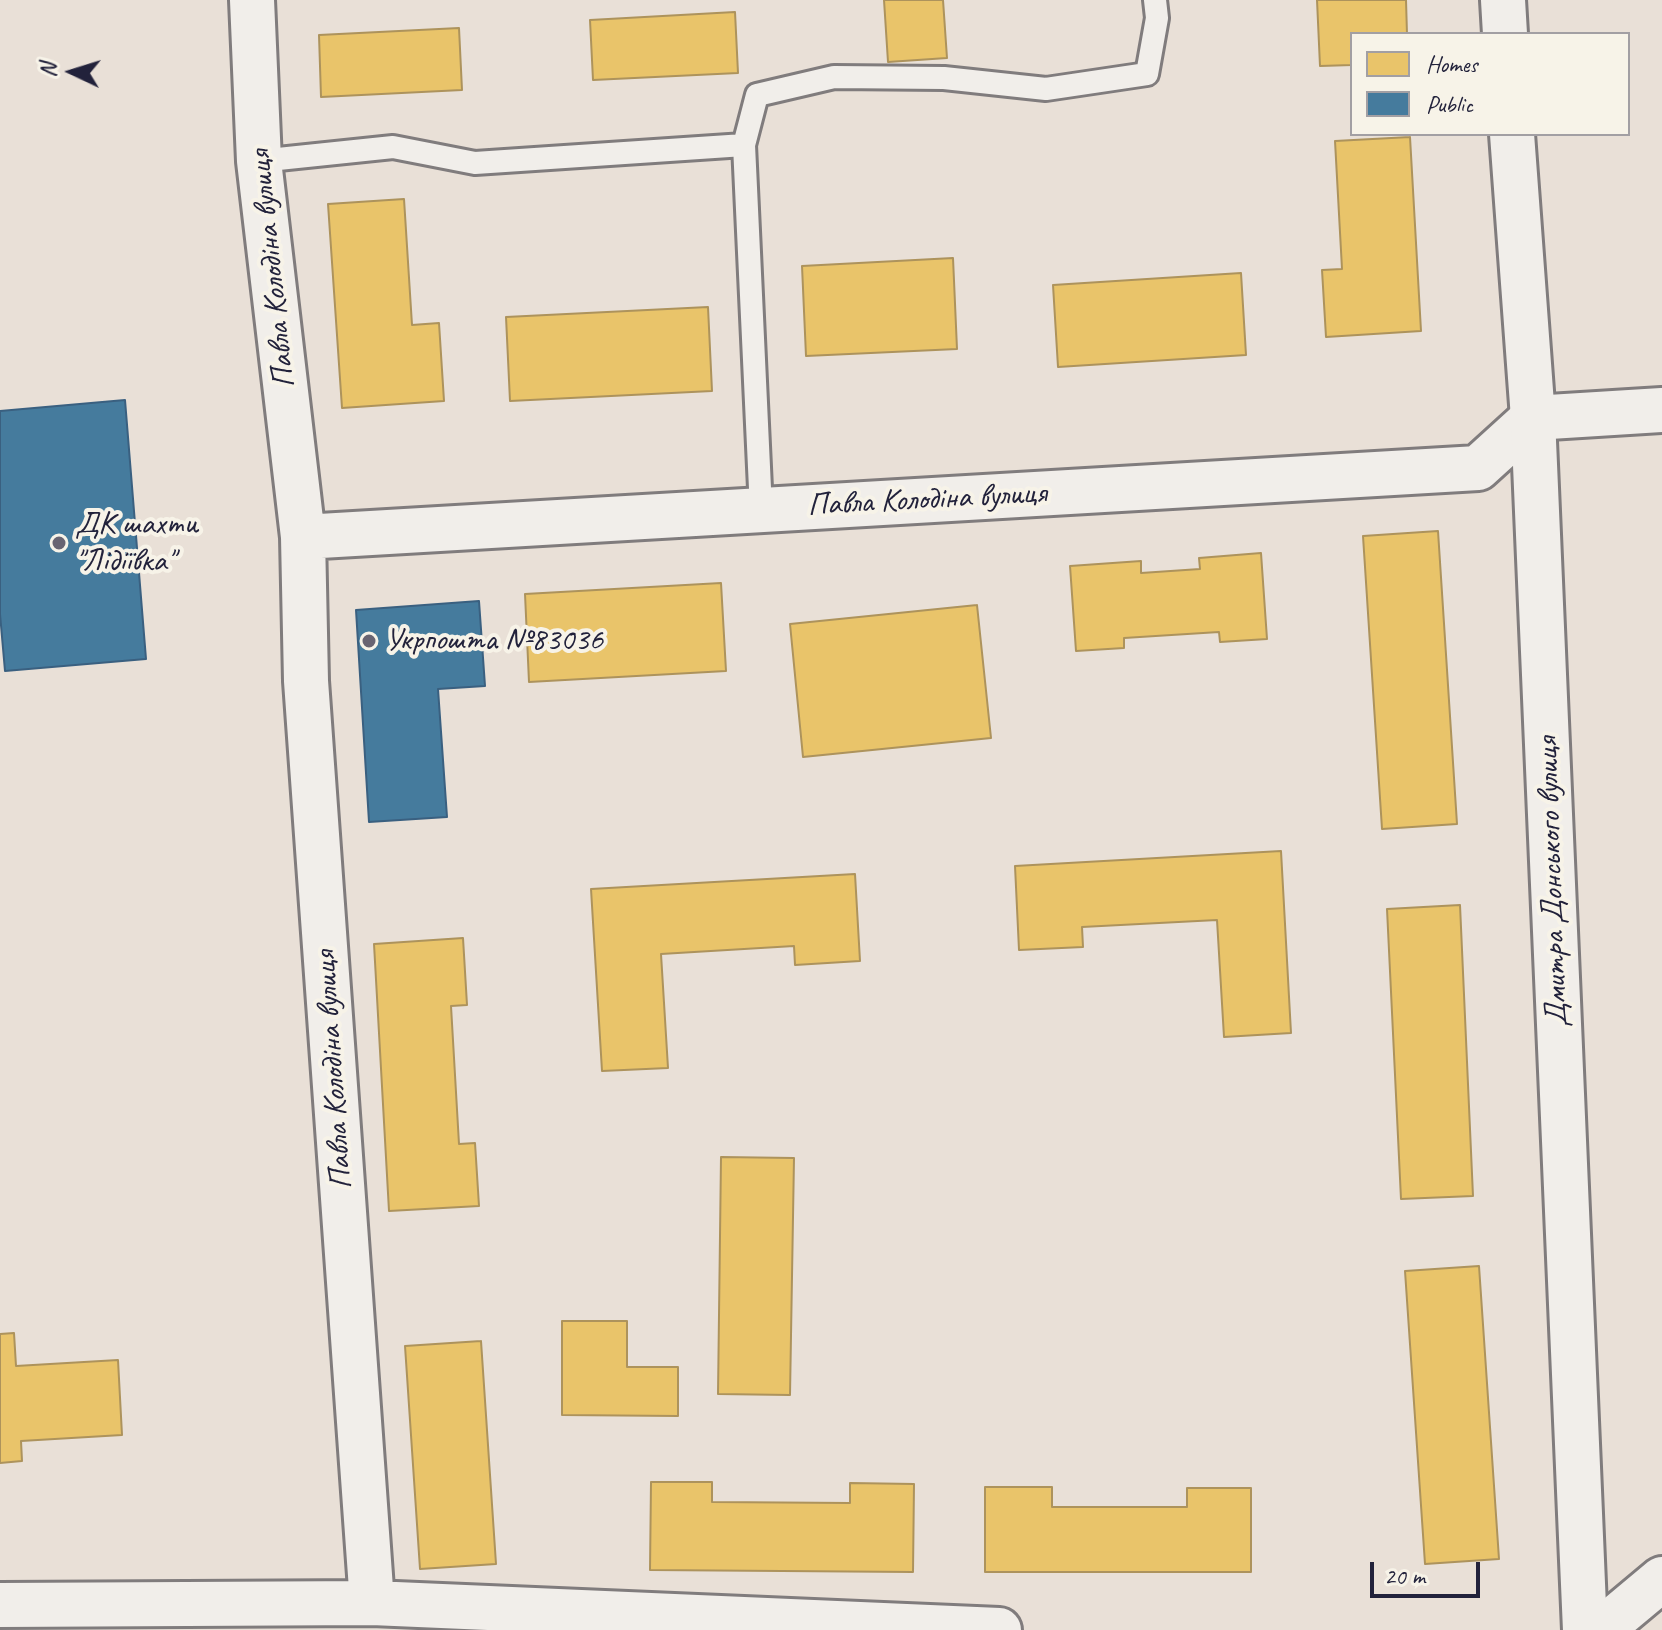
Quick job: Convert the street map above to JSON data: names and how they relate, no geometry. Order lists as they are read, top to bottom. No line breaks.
{"streets":{"street":["Павла Колодіна вулиця","Дмитра Донського вулиця"]},"crossings":[["Павла Колодіна вулиця","Дмитра Донського вулиця"]],"places":["ДК шахти \"Лідіївка\"","Укрпошта №83036"],"legend":["Homes","Public"],"scale_bar":"20 m","north":"left"}
